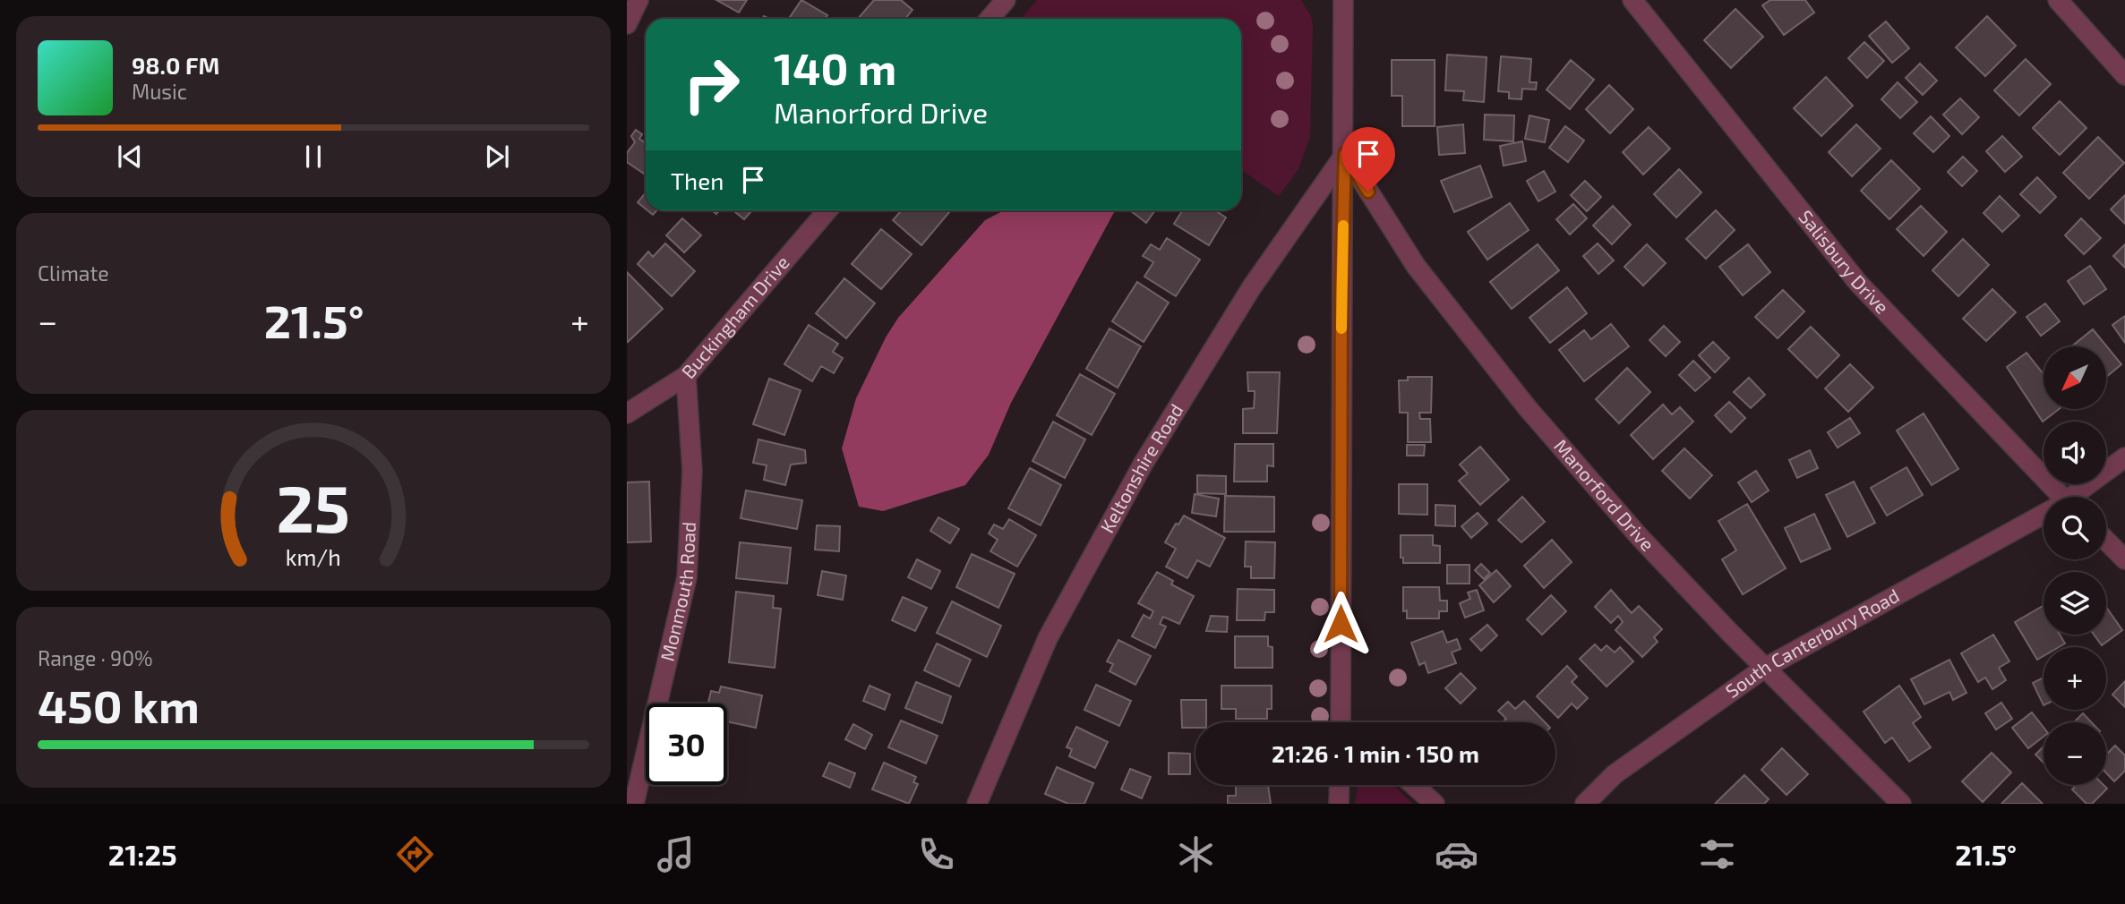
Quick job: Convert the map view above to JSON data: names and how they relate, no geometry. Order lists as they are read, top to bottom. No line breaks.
{"streets":{"street":["Salisbury Drive","Buckingham Drive","Keltonshire Road","Manorford Drive","Monmouth Road","South Canterbury Road"]},"crossings":[["Buckingham Drive","Monmouth Road"],["Keltonshire Road","Manorford Drive"],["Manorford Drive","South Canterbury Road"]],"north":"bottom left","page":{"turn":["140 m","Manorford Drive"],"song":["98.0 FM","Music"],"then":"Then","tile":["Climate",["Range · 90%","450 km"]],"heat":["−","21.5°","+"],"map_buttons":["+","−"],"limit":"30","trip":"21:26 · 1 min · 150 m","tabs":["21:25","21.5°"],"gauge":["25","km/h"]}}
